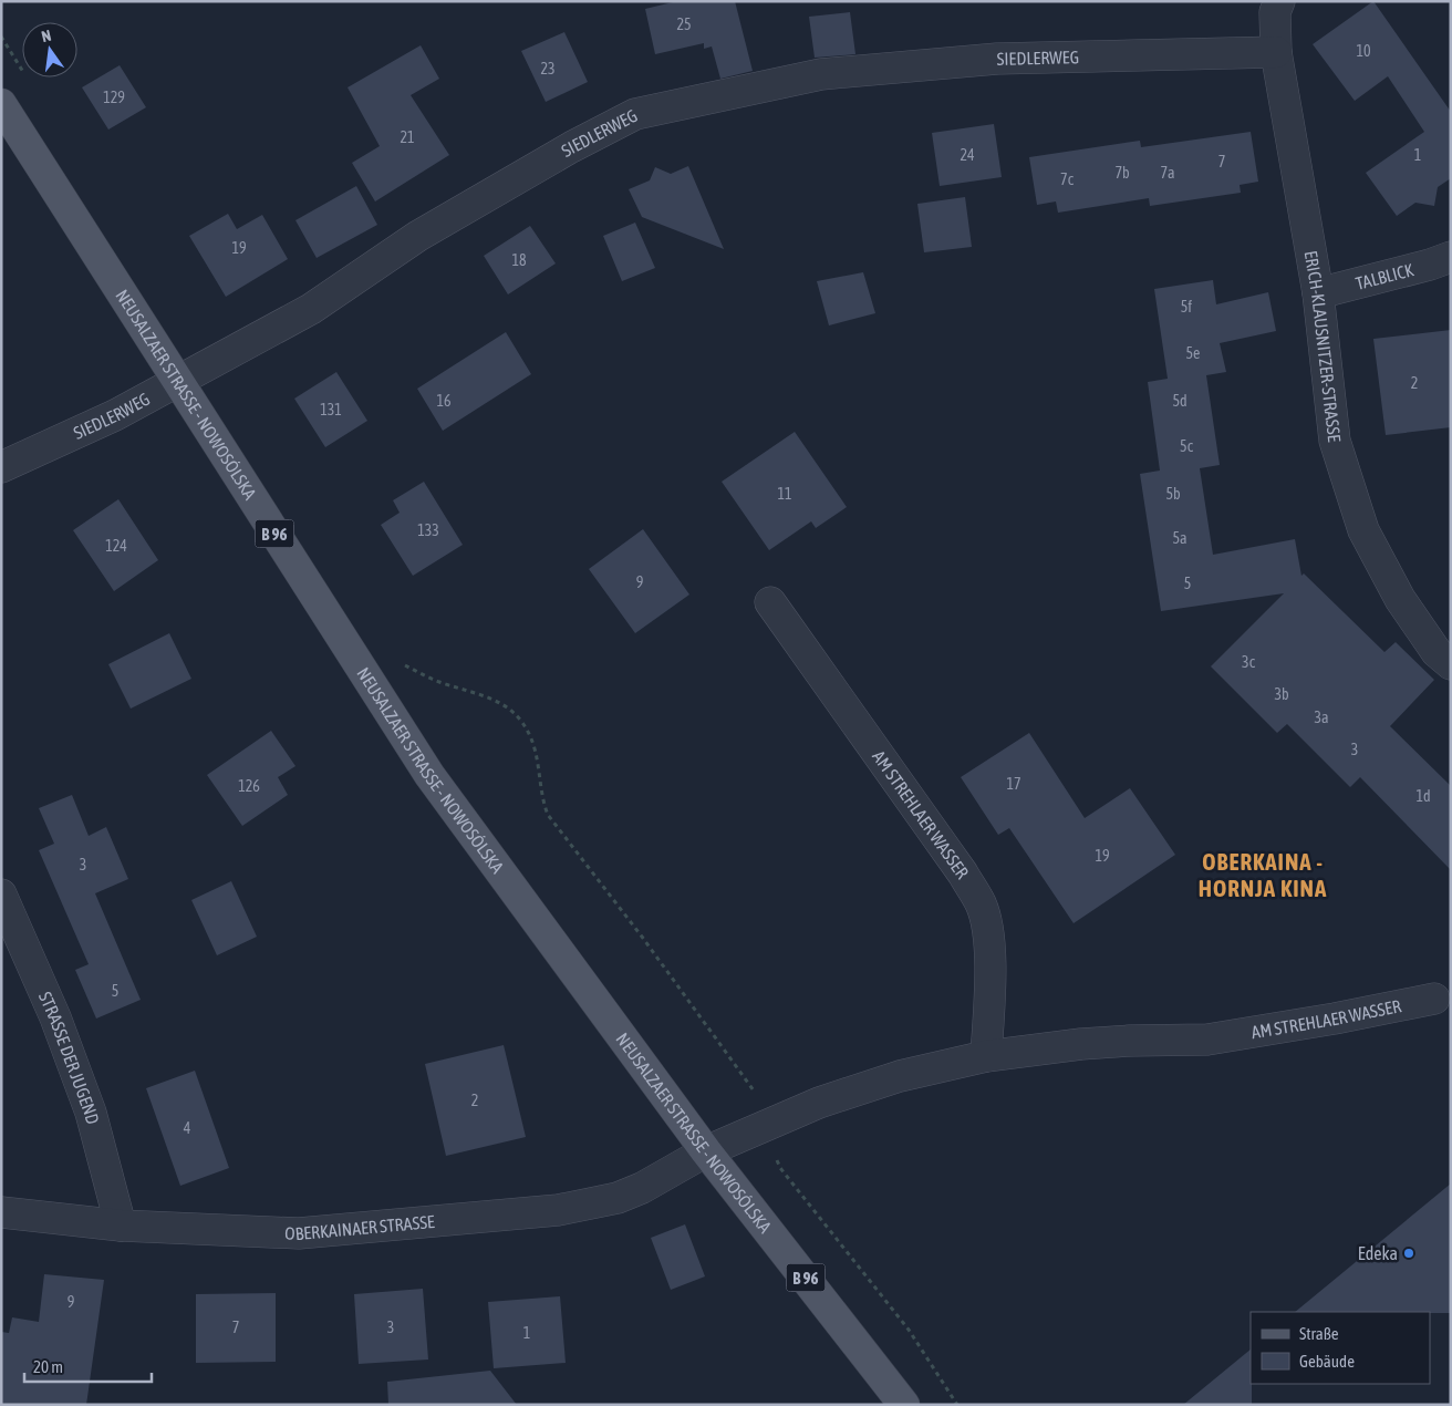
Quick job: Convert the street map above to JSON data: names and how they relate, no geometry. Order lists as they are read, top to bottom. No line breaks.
{"streets":{"main road":["NEUSALZAER STRASSE - NOWOSÓLSKA","B 96"],"street":["SIEDLERWEG","TALBLICK","ERICH-KLAUSNITZER-STRASSE","AM STREHLAER WASSER","STRASSE DER JUGEND","OBERKAINAER STRASSE"]},"crossings":[["SIEDLERWEG","ERICH-KLAUSNITZER-STRASSE"],["SIEDLERWEG","NEUSALZAER STRASSE - NOWOSÓLSKA"],["TALBLICK","ERICH-KLAUSNITZER-STRASSE"],["NEUSALZAER STRASSE - NOWOSÓLSKA","AM STREHLAER WASSER"],["NEUSALZAER STRASSE - NOWOSÓLSKA","OBERKAINAER STRASSE"],["AM STREHLAER WASSER","OBERKAINAER STRASSE"],["STRASSE DER JUGEND","OBERKAINAER STRASSE"]],"districts":["OBERKAINA - HORNJA KINA"],"places":["Edeka"],"house_numbers":["25","10","23","129","21","24","1","7","7b","7a","7c","19","18","5f","5e","2","16","5d","131","5c","11","5b","133","5a","124","9","5","3c","3b","3a","3","17","126","1d","19","3","5","2","4","9","7","3","1"],"legend":["Straße","Gebäude"],"scale_bar":"20 m","north":"top"}
